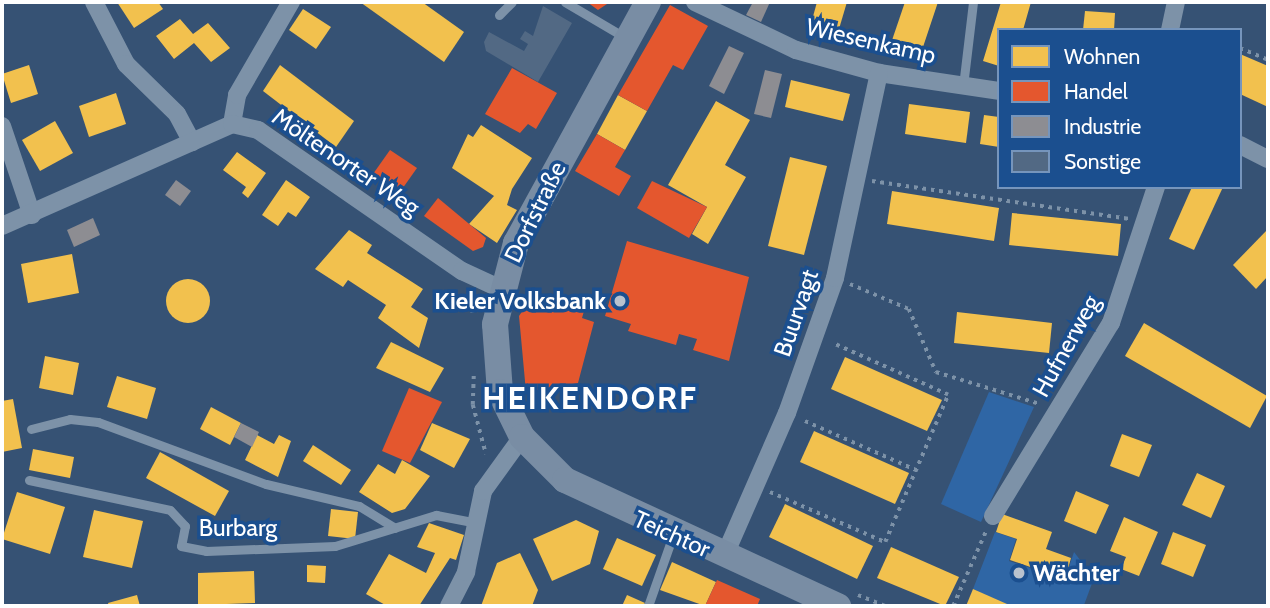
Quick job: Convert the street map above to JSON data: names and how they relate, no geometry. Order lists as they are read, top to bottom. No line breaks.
{"streets":{"street":["Wiesenkamp","Möltenorter Weg","Dorfstraße","Buurvagt","Hufnerweg","Teichtor"],"lane":["Burbarg"]},"crossings":[["Wiesenkamp","Buurvagt"],["Möltenorter Weg","Dorfstraße"],["Dorfstraße","Teichtor"],["Buurvagt","Teichtor"]],"districts":["HEIKENDORF"],"places":["Kieler Volksbank","Wächter"],"legend":["Wohnen","Handel","Industrie","Sonstige"]}
